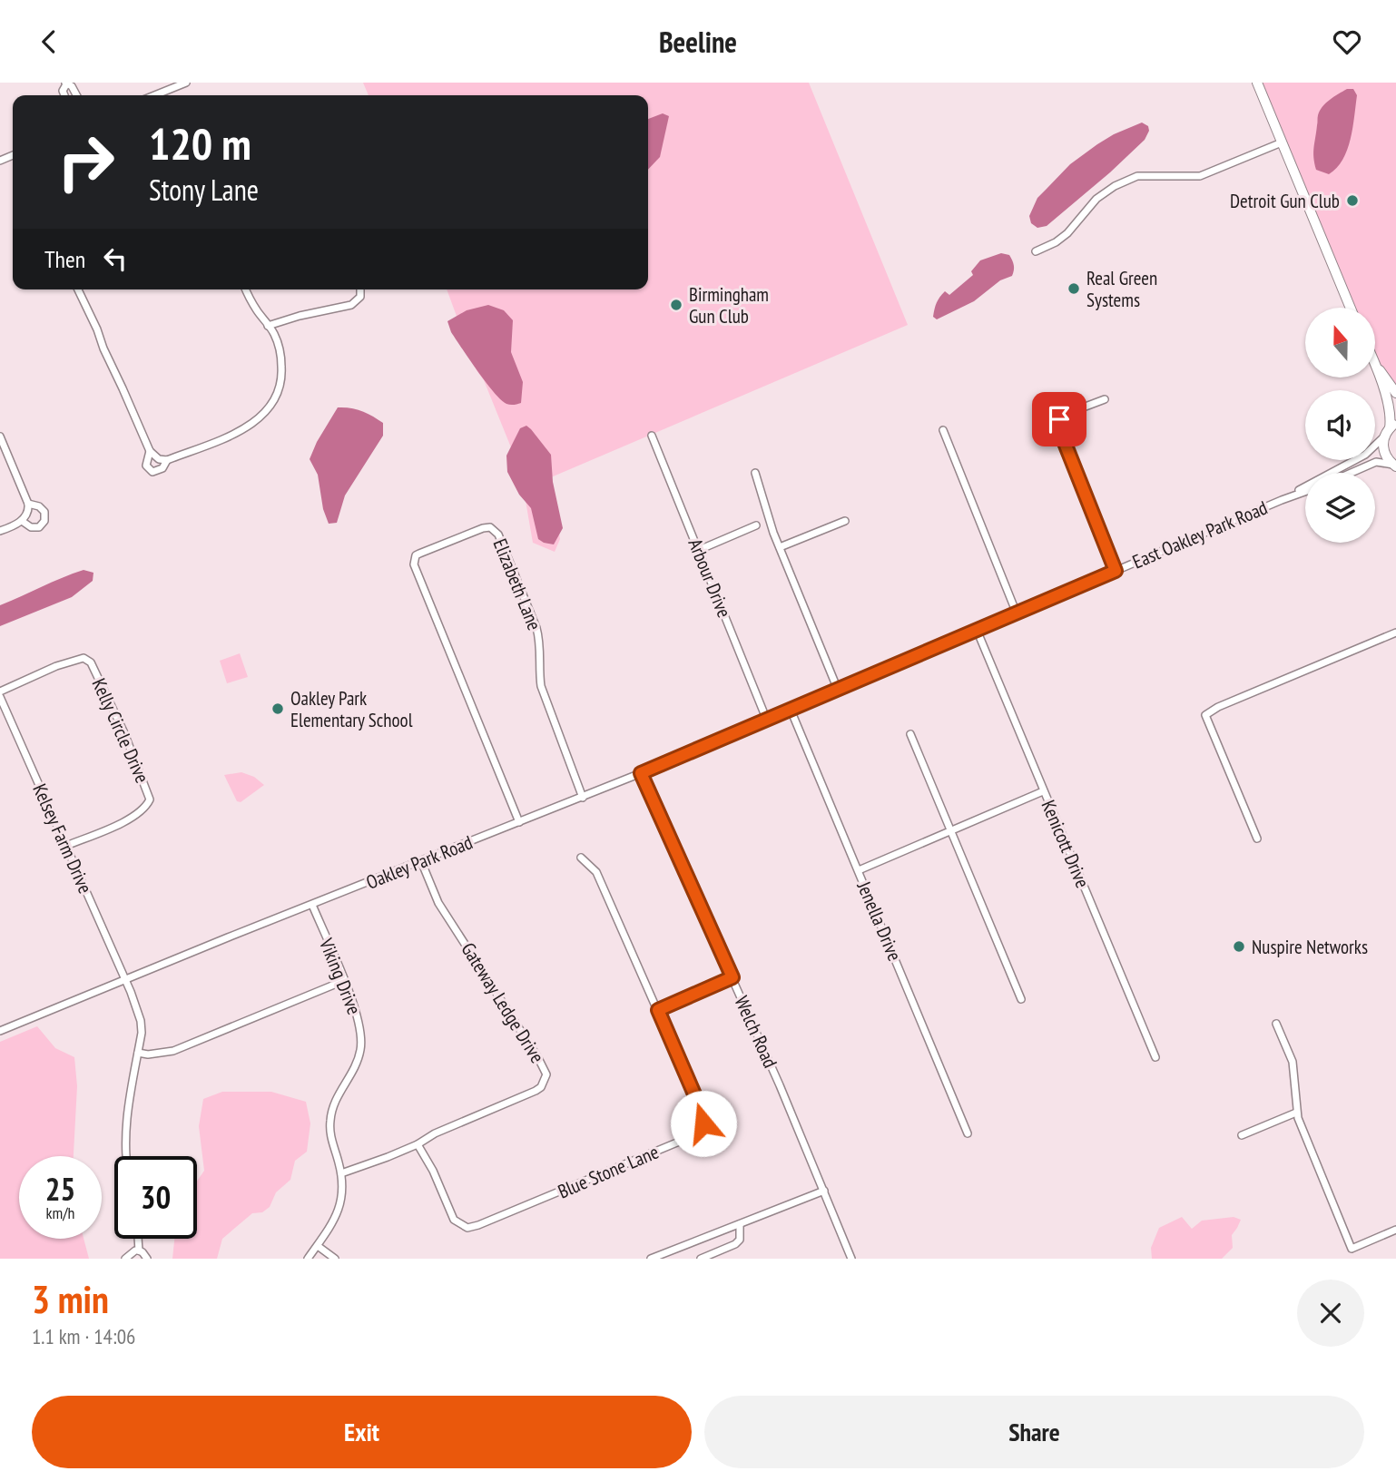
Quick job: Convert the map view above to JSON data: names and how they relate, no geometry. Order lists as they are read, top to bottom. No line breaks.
{"streets":{"street":["East Oakley Park Road","Arbour Drive","Elizabeth Lane","Kelly Circle Drive","Kelsey Farm Drive","Kenicott Drive","Oakley Park Road","Jenella Drive","Viking Drive","Gateway Ledge Drive","Welch Road","Blue Stone Lane"]},"crossings":[["East Oakley Park Road","Kenicott Drive"],["East Oakley Park Road","Oakley Park Road"],["Arbour Drive","Oakley Park Road"],["Elizabeth Lane","Oakley Park Road"],["Kelly Circle Drive","Kelsey Farm Drive"],["Kelsey Farm Drive","Oakley Park Road"],["Oakley Park Road","Jenella Drive"],["Oakley Park Road","Viking Drive"],["Oakley Park Road","Gateway Ledge Drive"],["Oakley Park Road","Welch Road"],["Viking Drive","Gateway Ledge Drive"],["Gateway Ledge Drive","Blue Stone Lane"]],"places":["Detroit Gun Club","Real Green Systems","Birmingham Gun Club","Oakley Park Elementary School","Nuspire Networks"],"north":"top","page":{"header":"Beeline","turn":["120 m","Stony Lane"],"then":"Then","speed":"25 km/h","limit":"30","heading":["3 min","1.1 km · 14:06"],"buttons":["Exit","Share"]}}
